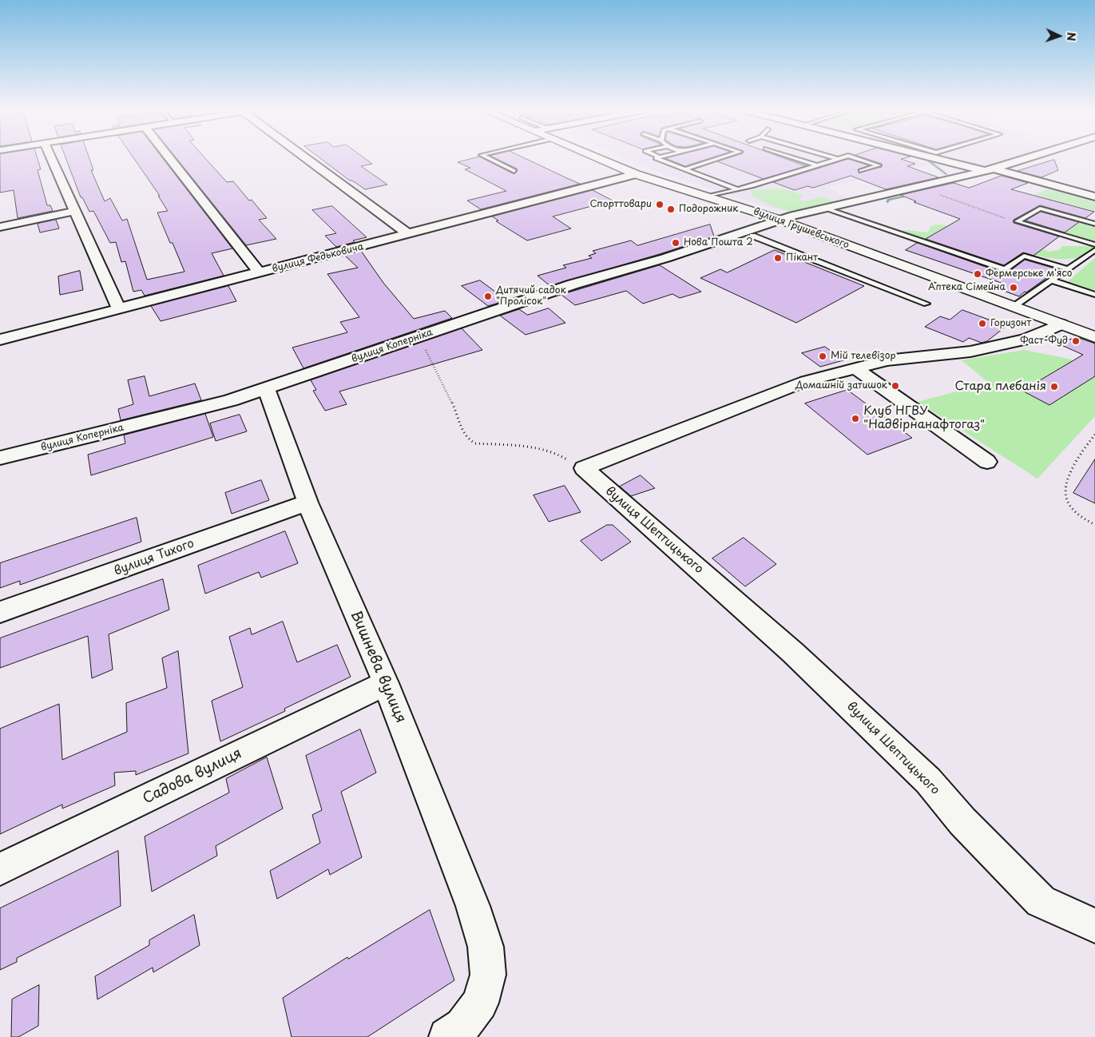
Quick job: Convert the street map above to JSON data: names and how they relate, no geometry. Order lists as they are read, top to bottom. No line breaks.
{"streets":{"street":["вулиця Грушевського","вулиця Федьковича","вулиця Коперніка","вулиця Шептицького","вулиця Тихого","Вишнева вулиця","Садова вулиця"]},"crossings":[["вулиця Грушевського","вулиця Федьковича"],["вулиця Грушевського","вулиця Коперніка"],["вулиця Коперніка","Вишнева вулиця"],["вулиця Тихого","Вишнева вулиця"],["Вишнева вулиця","Садова вулиця"]],"places":["Спорттовари","Подорожник","Нова Пошта 2","Пікант","Фермерське м'ясо","Аптека Сімейна","Дитячий садок \"Пролісок\"","Горизонт","Фаст-Фуд","Мій телевізор","Домашній затишок","Стара плебанія","Клуб НГВУ \"Надвірнанафтогаз\""],"north":"right"}
